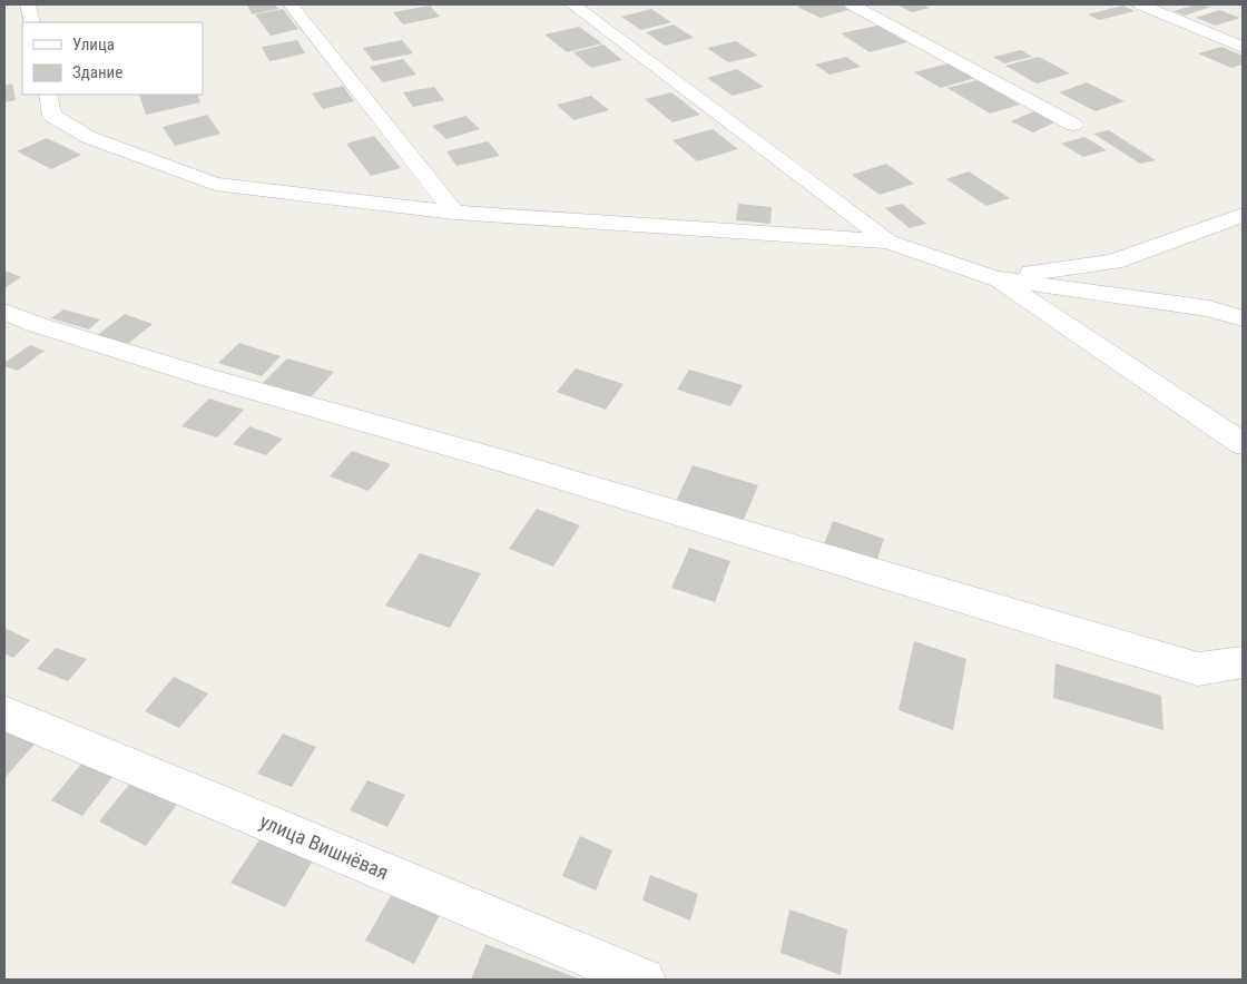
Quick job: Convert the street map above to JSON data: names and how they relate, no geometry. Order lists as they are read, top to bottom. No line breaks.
{"streets":{"street":["улица Вишнёвая"]},"legend":["Улица","Здание"]}
